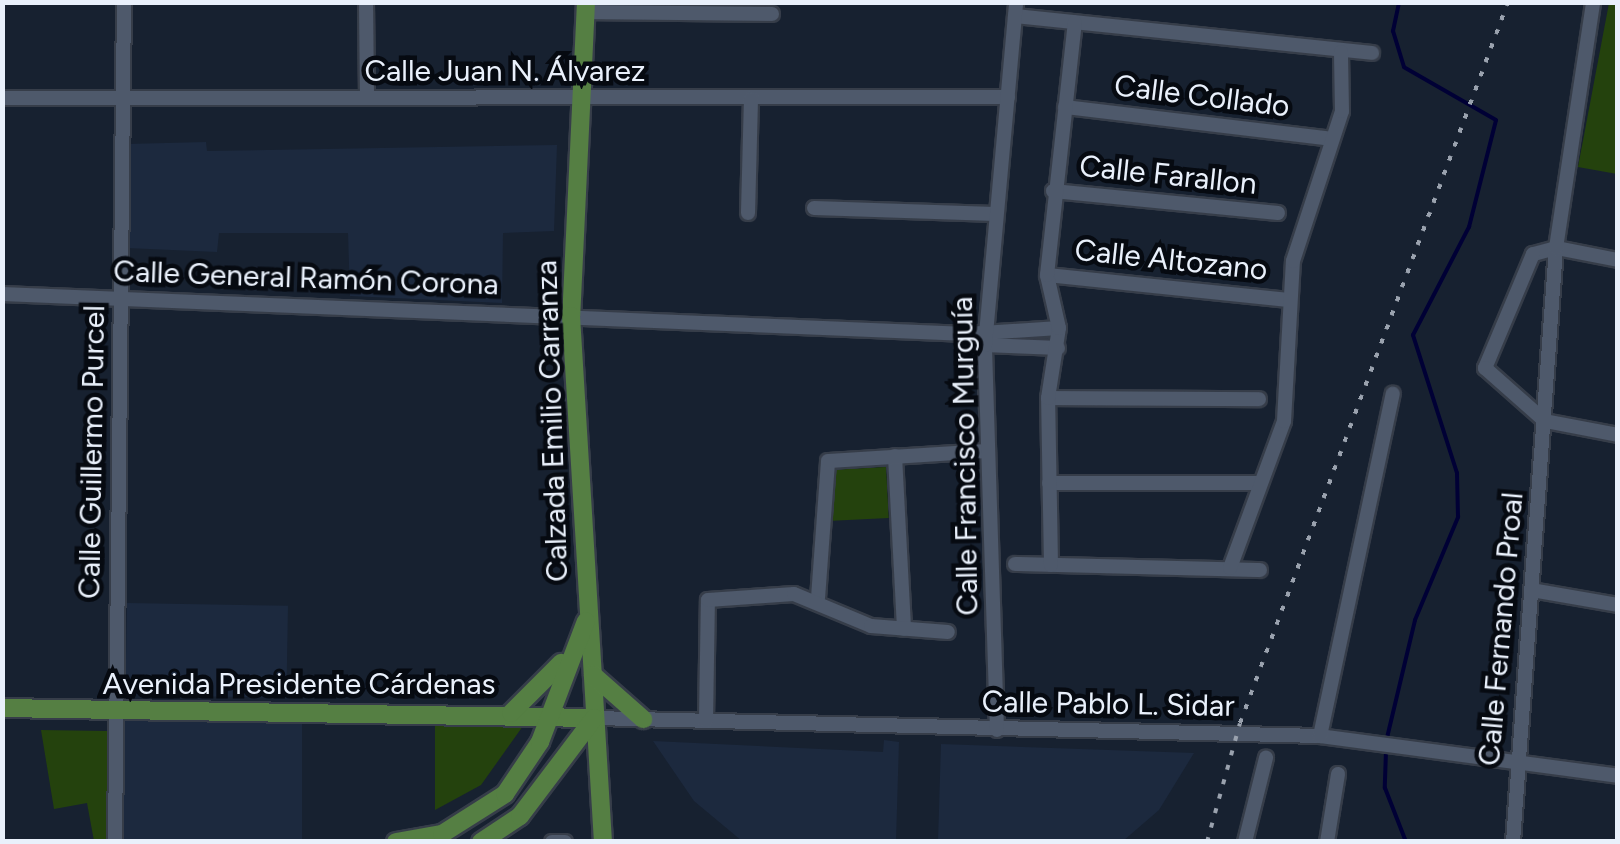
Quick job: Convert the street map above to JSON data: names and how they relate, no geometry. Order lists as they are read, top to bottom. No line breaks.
{"streets":{"main road":["Calzada Emilio Carranza","Avenida Presidente Cárdenas"],"street":["Calle Juan N. Álvarez","Calle Collado","Calle Farallon","Calle Altozano","Calle General Ramón Corona","Calle Guillermo Purcel","Calle Francisco Murguía","Calle Fernando Proal","Calle Pablo L. Sidar"]},"crossings":[["Calle Juan N. Álvarez","Calzada Emilio Carranza"],["Calle Juan N. Álvarez","Calle Guillermo Purcel"],["Calle Juan N. Álvarez","Calle Francisco Murguía"],["Calle General Ramón Corona","Calzada Emilio Carranza"],["Calle General Ramón Corona","Calle Guillermo Purcel"],["Calle General Ramón Corona","Calle Francisco Murguía"],["Calzada Emilio Carranza","Avenida Presidente Cárdenas"],["Calzada Emilio Carranza","Calle Pablo L. Sidar"],["Calle Guillermo Purcel","Avenida Presidente Cárdenas"],["Calle Francisco Murguía","Calle Pablo L. Sidar"],["Calle Fernando Proal","Calle Pablo L. Sidar"],["Avenida Presidente Cárdenas","Calle Pablo L. Sidar"]]}
